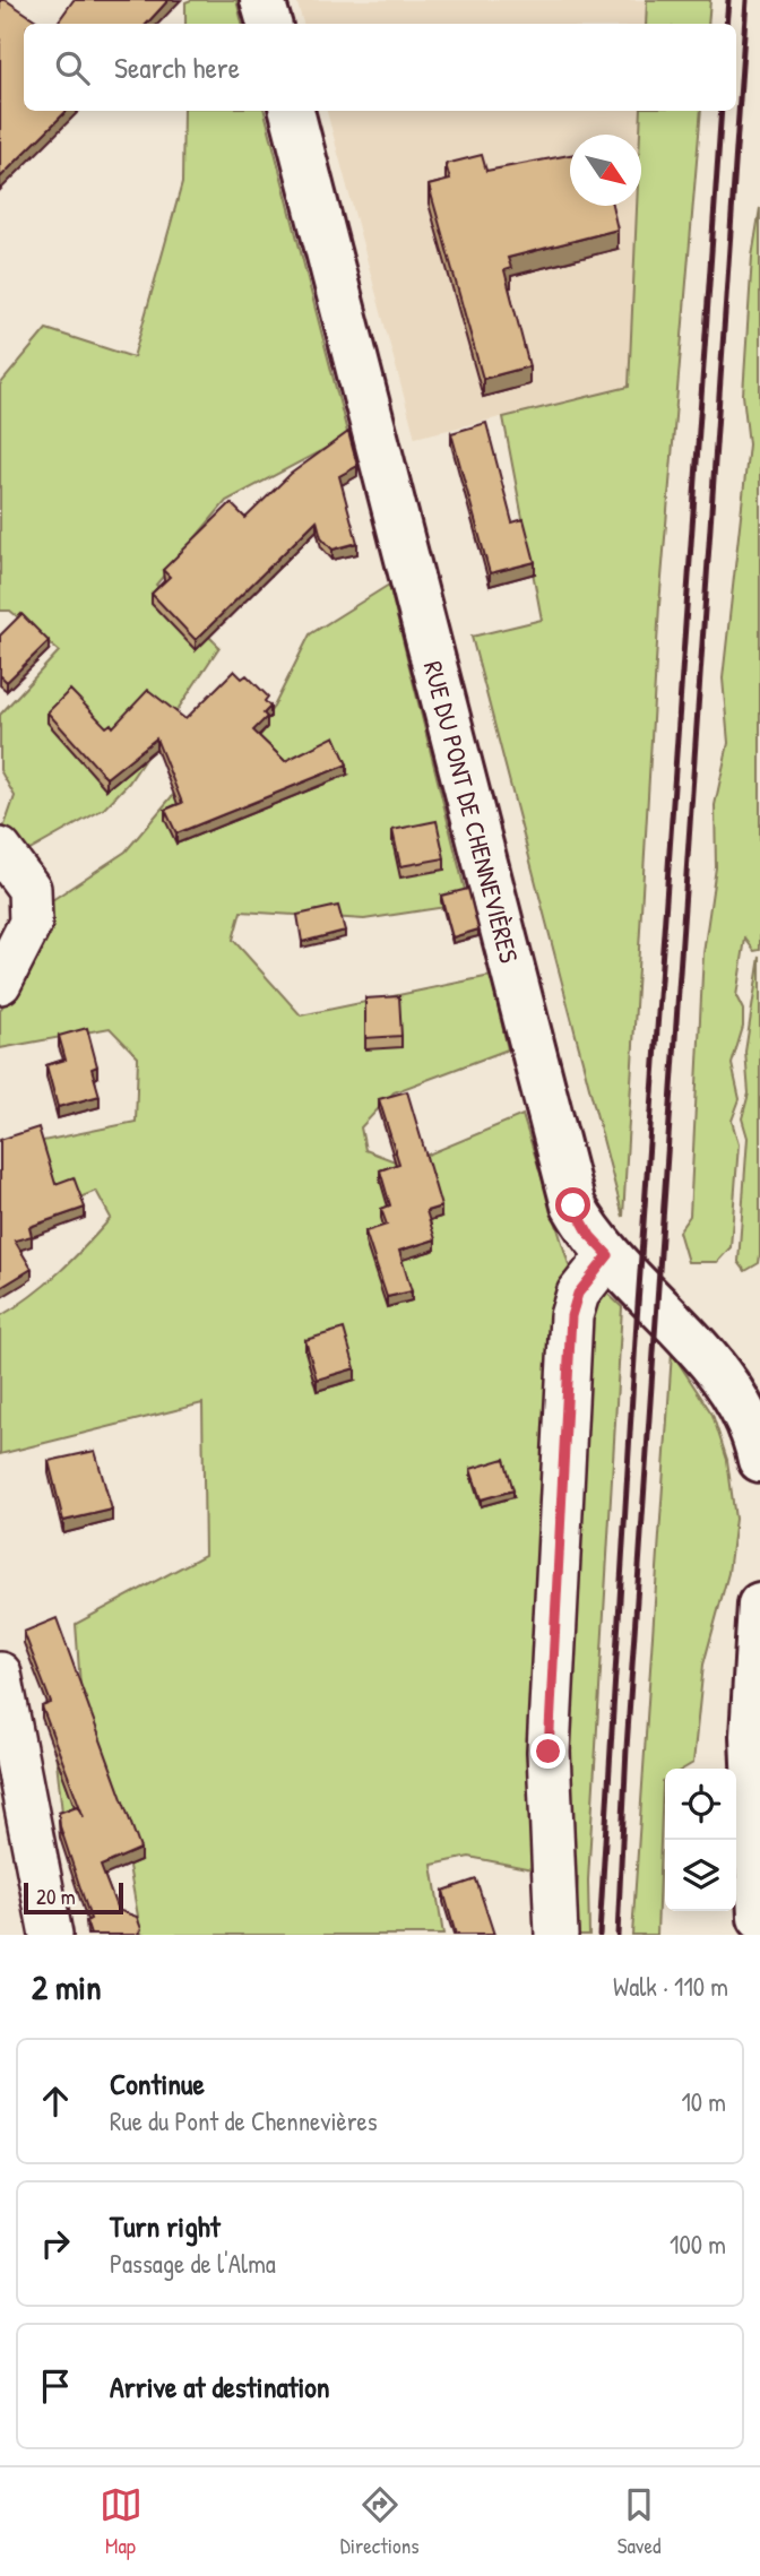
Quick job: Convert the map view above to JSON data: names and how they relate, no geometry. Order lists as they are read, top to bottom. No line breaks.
{"streets":{"main road":["RUE DU PONT DE CHENNEVIÈRES"]},"scale_bar":"20 m","north":"bottom right","page":{"search":"Search here","scale":"20 m","heading":["2 min","Walk · 110 m"],"list":[["Continue","Rue du Pont de Chennevières","10 m"],["Turn right","Passage de l'Alma","100 m"],"Arrive at destination"],"nav":["Map","Directions","Saved"]}}
